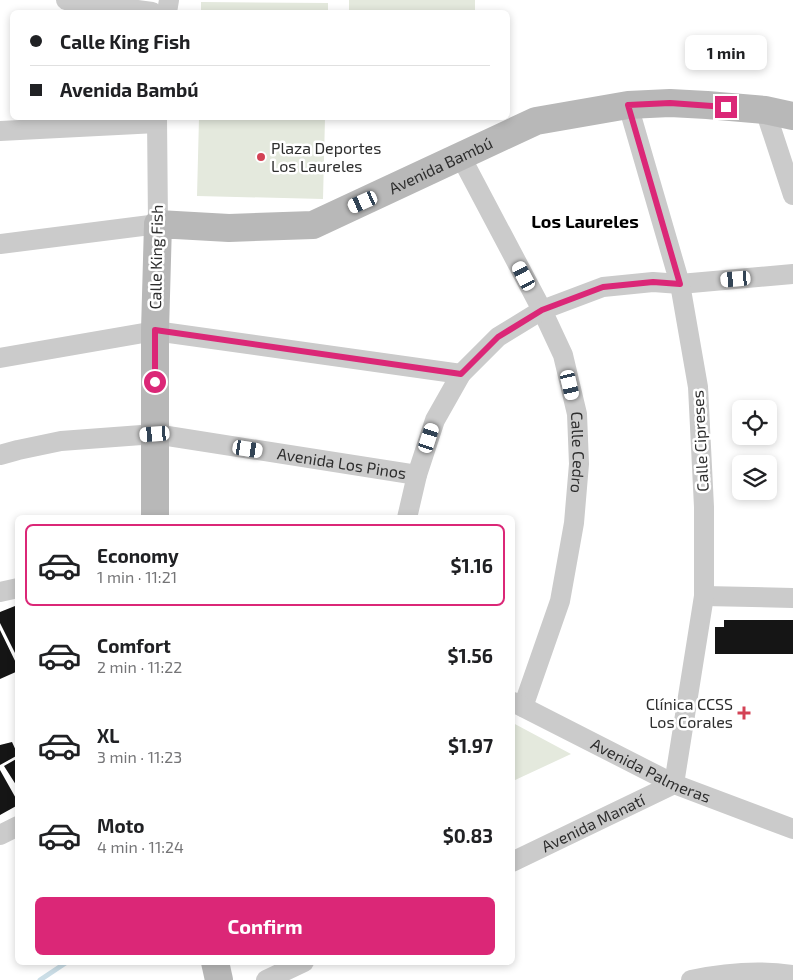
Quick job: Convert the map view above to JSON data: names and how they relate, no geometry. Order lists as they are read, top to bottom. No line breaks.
{"streets":{"street":["Avenida Bambú","Calle King Fish","Calle Cipreses","Calle Cedro","Avenida Los Pinos","Avenida Palmeras","Avenida Manatí"]},"crossings":[["Avenida Bambú","Calle King Fish"],["Avenida Bambú","Calle Cipreses"],["Avenida Bambú","Calle Cedro"],["Calle King Fish","Avenida Los Pinos"],["Calle Cipreses","Avenida Palmeras"],["Calle Cipreses","Avenida Manatí"],["Calle Cedro","Avenida Palmeras"],["Avenida Palmeras","Avenida Manatí"]],"districts":["Los Laureles"],"places":{"other":["Plaza Deportes Los Laureles"],"health":["Clínica CCSS Los Corales"]},"page":{"banner":["Calle King Fish","Avenida Bambú"],"bubble":"1 min","list":[{"name":"Economy","note":"1 min · 11:21","value":"$1.16"},{"name":"Comfort","note":"2 min · 11:22","value":"$1.56"},{"name":"XL","note":"3 min · 11:23","value":"$1.97"},{"name":"Moto","note":"4 min · 11:24","value":"$0.83"}],"buttons":"Confirm"}}
